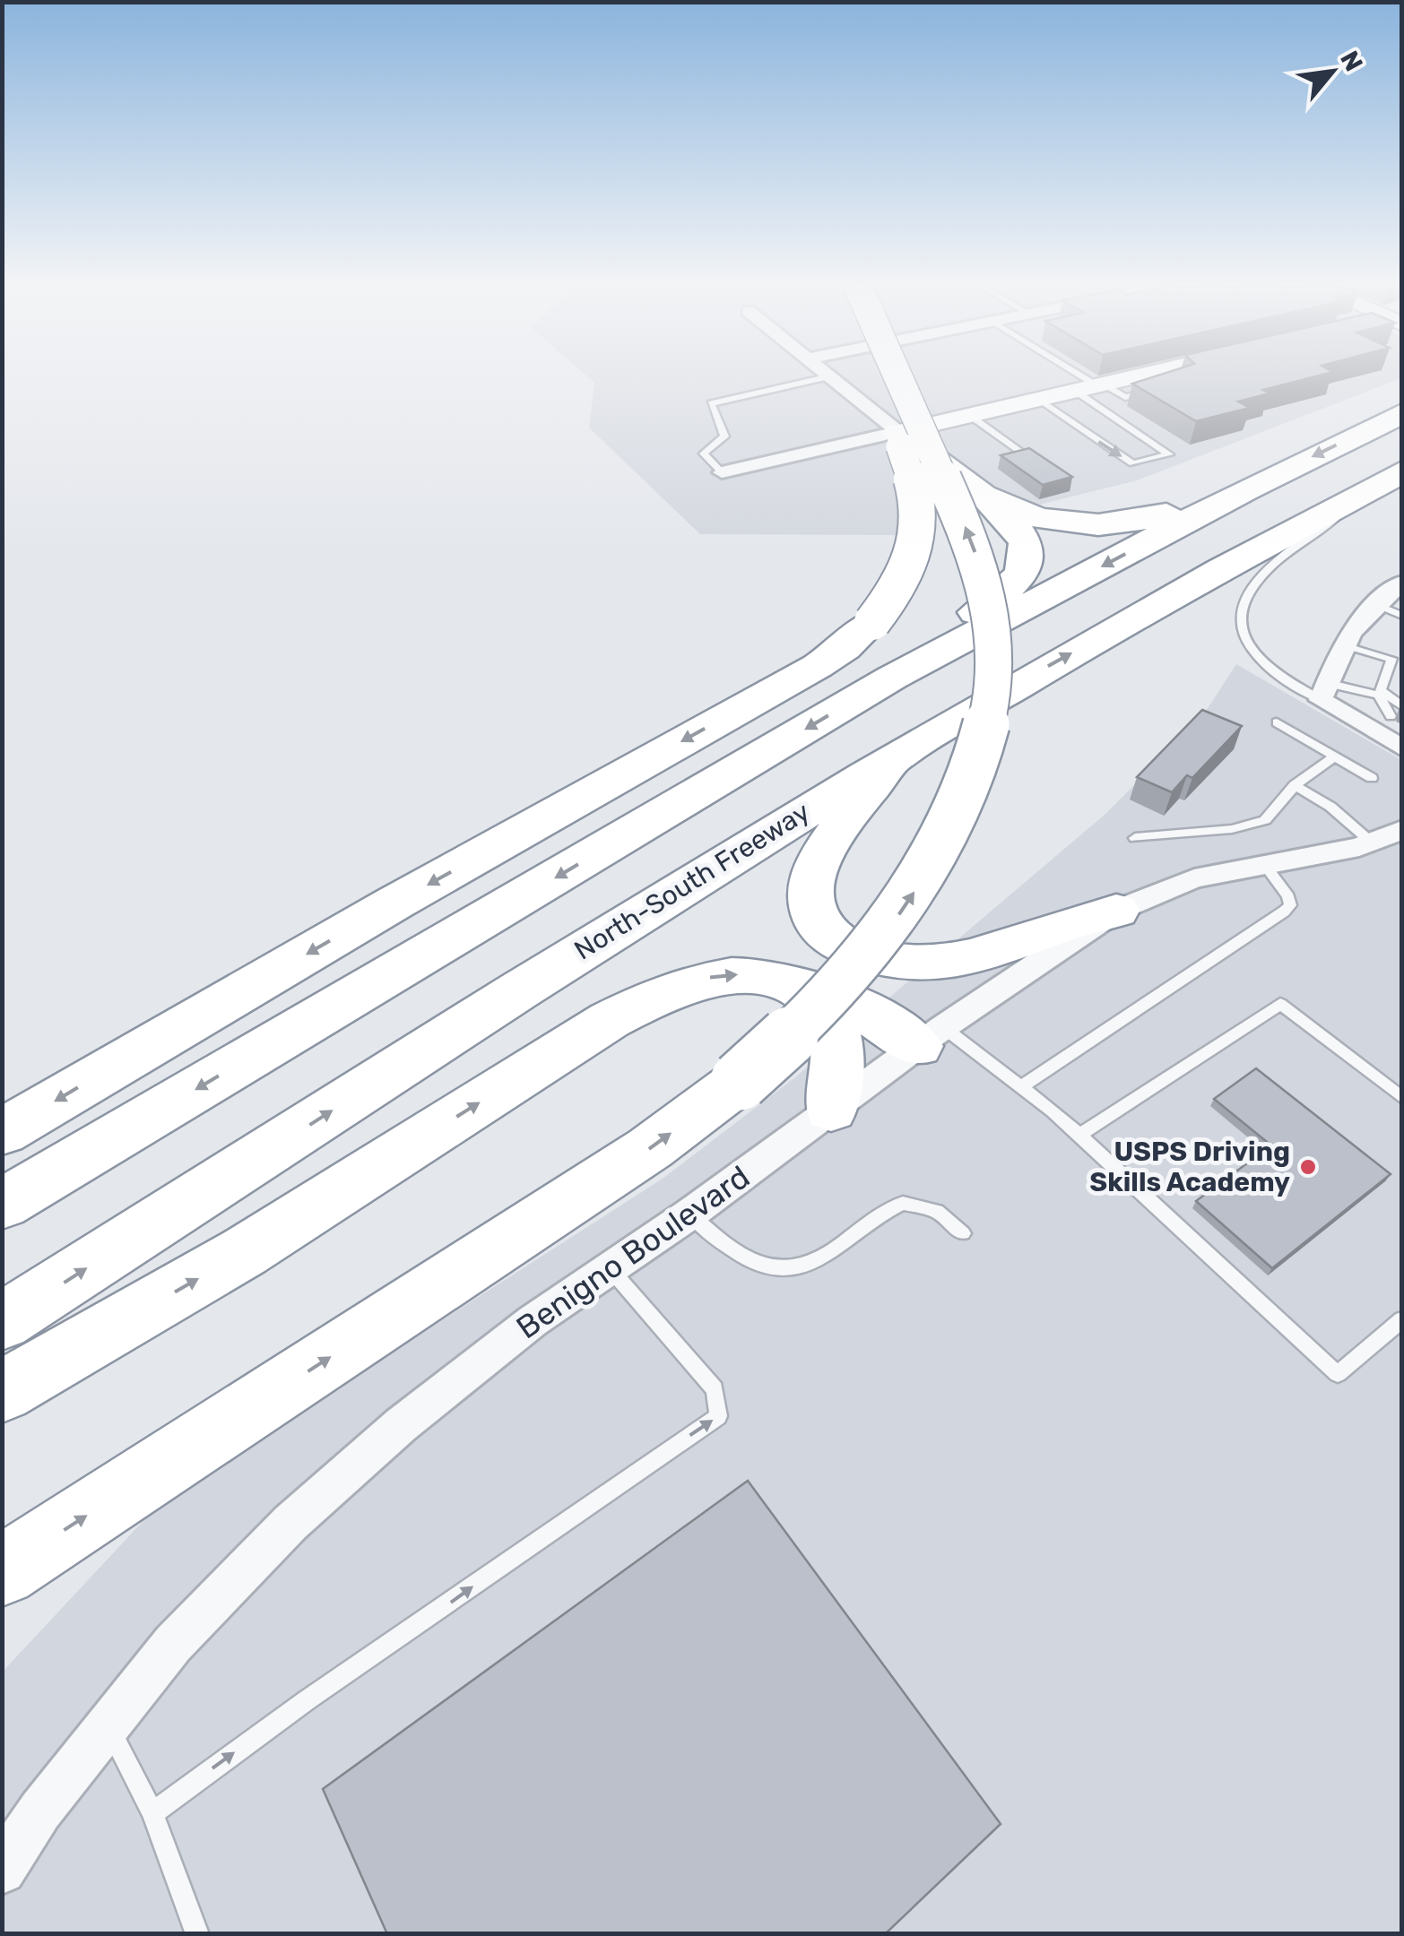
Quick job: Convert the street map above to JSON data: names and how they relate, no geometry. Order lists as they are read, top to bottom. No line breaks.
{"streets":{"highway":["North-South Freeway"],"street":["Benigno Boulevard"]},"places":["USPS Driving Skills Academy"],"north":"top right"}
